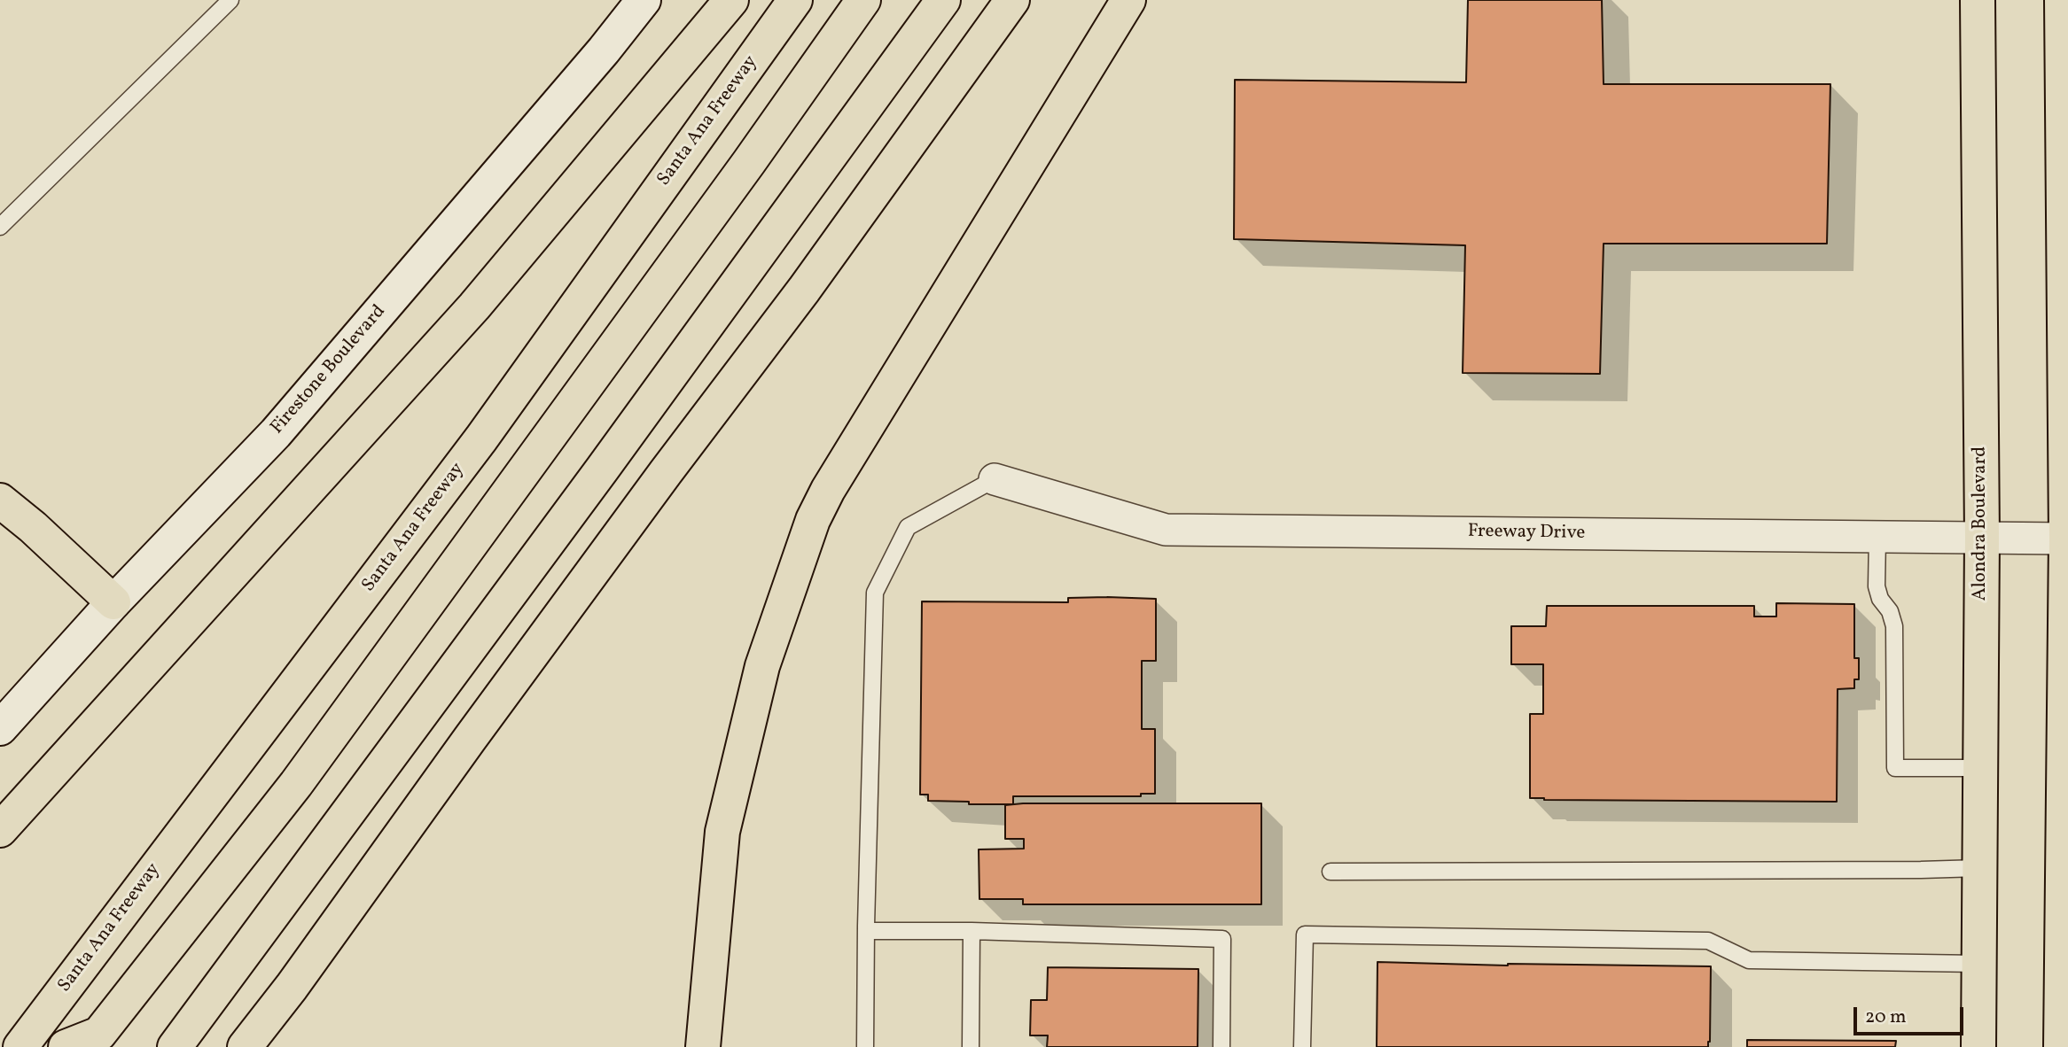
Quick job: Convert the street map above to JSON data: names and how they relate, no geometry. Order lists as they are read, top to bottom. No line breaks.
{"streets":{"main road":["Santa Ana Freeway","Alondra Boulevard"],"street":["Firestone Boulevard","Freeway Drive"]},"crossings":[["Alondra Boulevard","Freeway Drive"]],"scale_bar":"20 m"}
